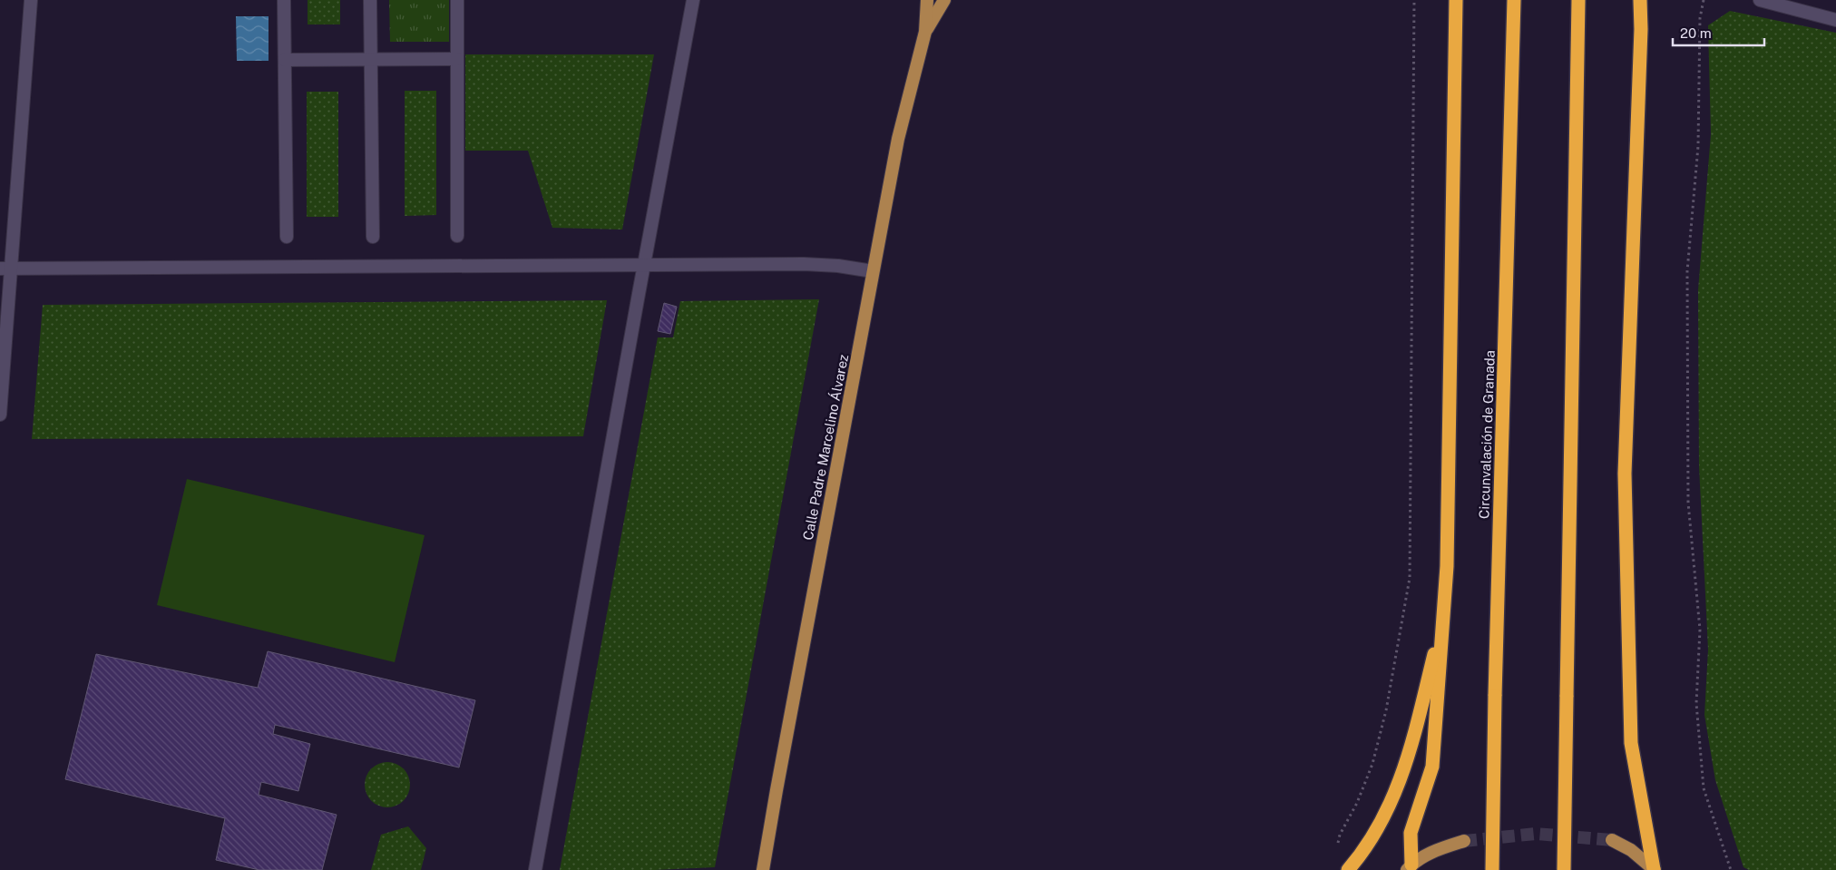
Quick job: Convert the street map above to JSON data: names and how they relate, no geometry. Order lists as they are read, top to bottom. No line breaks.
{"streets":{"highway":["Circunvalación de Granada"],"main road":["Calle Padre Marcelino Álvarez"]},"scale_bar":"20 m"}
